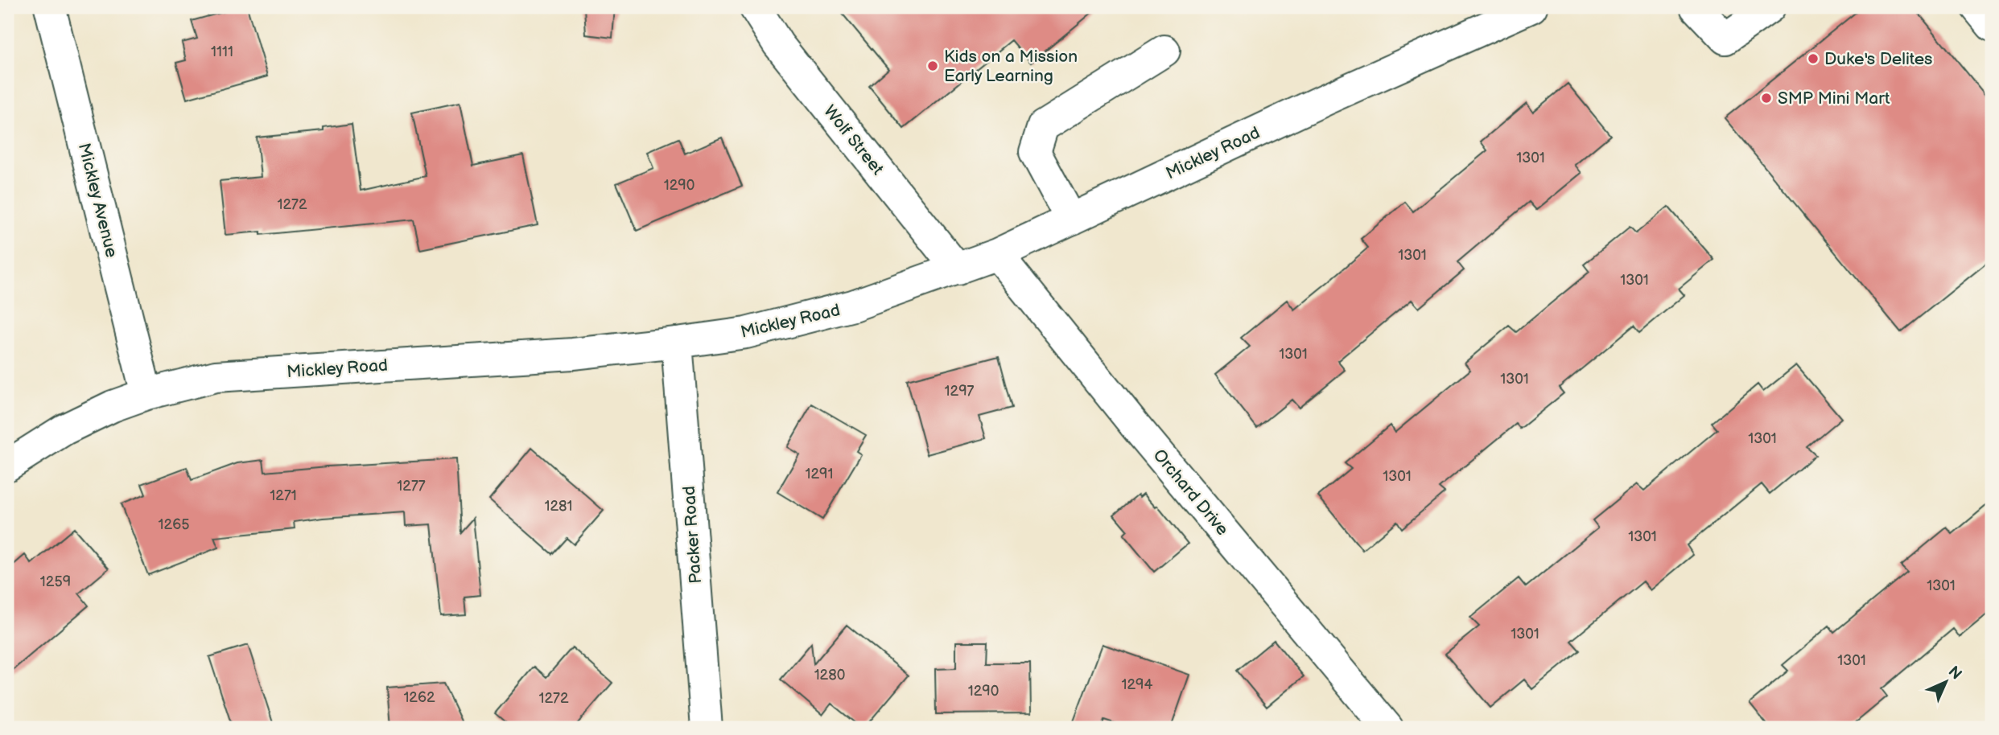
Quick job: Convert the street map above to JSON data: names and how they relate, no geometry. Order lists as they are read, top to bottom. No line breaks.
{"streets":{"street":["Wolf Street","Mickley Road","Mickley Avenue","Orchard Drive","Packer Road"]},"crossings":[["Wolf Street","Mickley Road"],["Mickley Road","Mickley Avenue"],["Mickley Road","Orchard Drive"],["Mickley Road","Packer Road"]],"places":["Duke's Delites","Kids on a Mission Early Learning","SMP Mini Mart"],"house_numbers":["1111","1301","1290","1272","1301","1301","1301","1301","1297","1301","1291","1301","1277","1271","1281","1265","1301","1259","1301","1301","1301","1280","1294","1290","1262","1272"],"north":"top right"}
